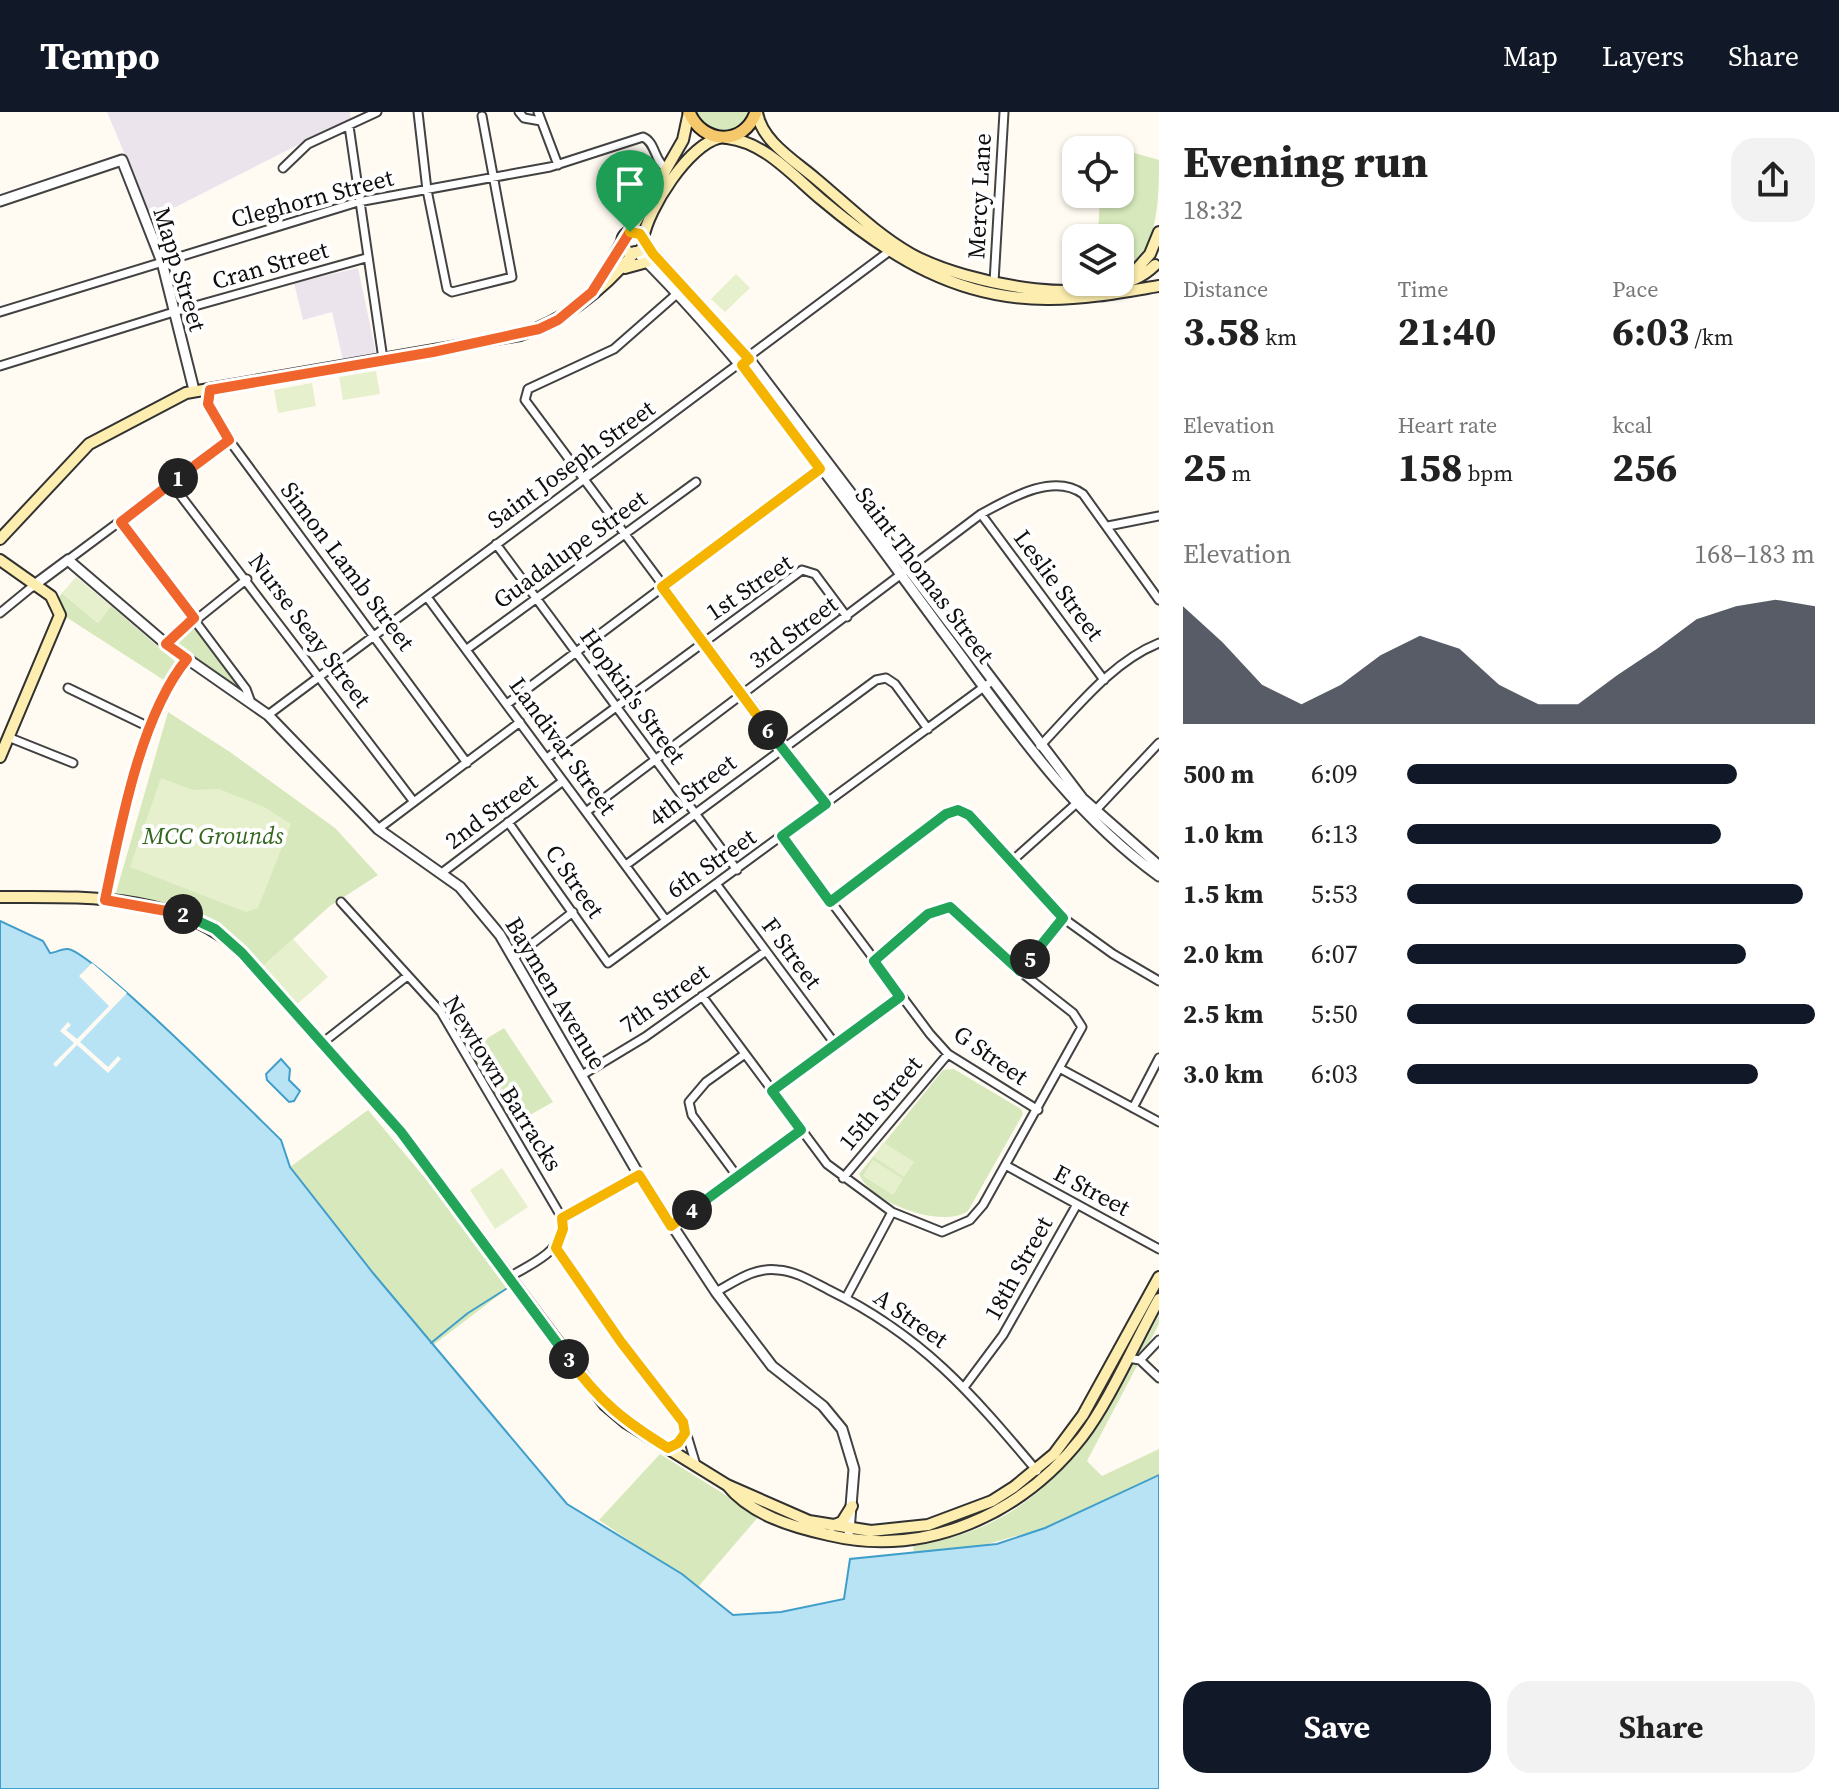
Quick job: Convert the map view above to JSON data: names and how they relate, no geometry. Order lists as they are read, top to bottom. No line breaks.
{"streets":{"street":["Mercy Lane","Cleghorn Street","Cran Street","Mapp Street","Saint Joseph Street","Guadalupe Street","Simon Lamb Street","Saint Thomas Street","Leslie Street","1st Street","Nurse Seay Street","3rd Street","Hopkin's Street","Landivar Street","4th Street","2nd Street","6th Street","C Street","F Street","Baymen Avenue","7th Street","G Street","Newtown Barracks","15th Street","E Street","18th Street","A Street"]},"crossings":[["Cleghorn Street","Mapp Street"],["Cran Street","Mapp Street"],["Saint Joseph Street","Simon Lamb Street"],["Saint Joseph Street","Saint Thomas Street"],["Saint Joseph Street","Nurse Seay Street"],["Saint Joseph Street","Hopkin's Street"],["Saint Joseph Street","Landivar Street"],["Saint Joseph Street","Baymen Avenue"],["Guadalupe Street","Hopkin's Street"],["Guadalupe Street","Landivar Street"],["Saint Thomas Street","3rd Street"],["Saint Thomas Street","6th Street"],["Leslie Street","3rd Street"],["1st Street","3rd Street"],["1st Street","Hopkin's Street"],["1st Street","Landivar Street"],["3rd Street","Hopkin's Street"],["3rd Street","Landivar Street"],["Hopkin's Street","4th Street"],["Hopkin's Street","6th Street"],["Landivar Street","4th Street"],["Landivar Street","2nd Street"],["Landivar Street","6th Street"],["4th Street","6th Street"],["2nd Street","C Street"],["2nd Street","Baymen Avenue"],["6th Street","C Street"],["6th Street","F Street"],["6th Street","G Street"],["F Street","7th Street"],["Baymen Avenue","7th Street"],["Baymen Avenue","A Street"],["G Street","15th Street"],["E Street","18th Street"],["18th Street","A Street"]],"parks":["MCC Grounds"],"page":{"header":"Tempo","nav":["Map","Layers","Share"],"heading":["Evening run","18:32"],"stats":[["Distance","3.58 km"],["Time","21:40"],["Pace","6:03 /km"],["Elevation","25 m"],["Heart rate","158 bpm"],["kcal","256"]],"pins":["1","6","2","5","4","3"],"chart":["Elevation","168–183 m"],"list":[{"name":"500 m","note":"6:09"},{"name":"1.0 km","note":"6:13"},{"name":"1.5 km","note":"5:53"},{"name":"2.0 km","note":"6:07"},{"name":"2.5 km","note":"5:50"},{"name":"3.0 km","note":"6:03"}],"buttons":["Save","Share"]}}
